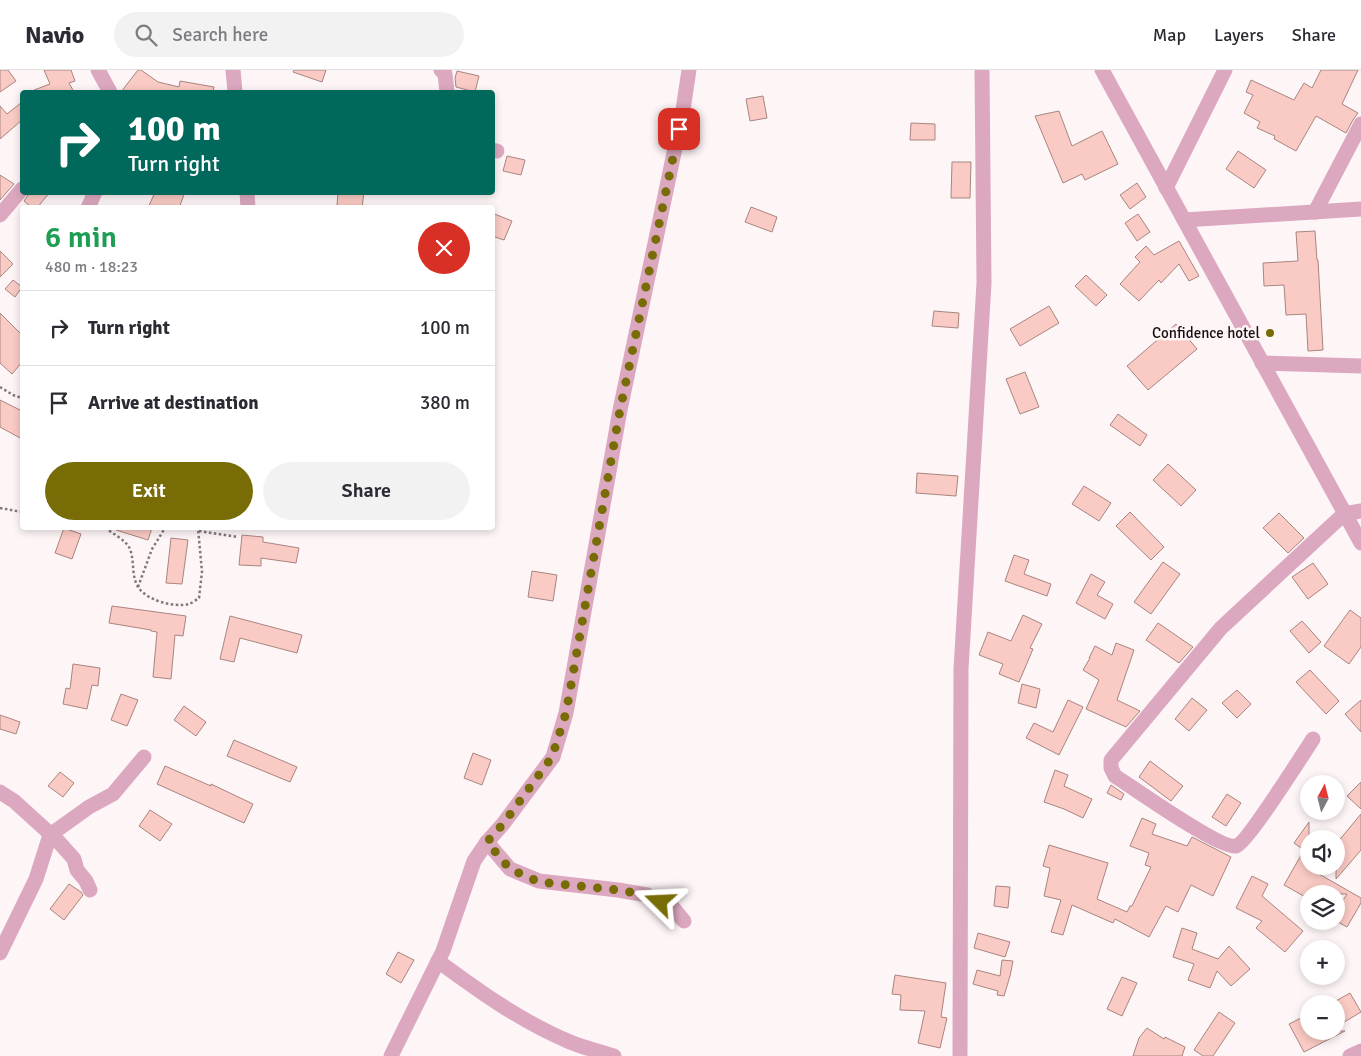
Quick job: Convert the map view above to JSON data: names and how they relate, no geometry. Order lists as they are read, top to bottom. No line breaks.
{"places":["Confidence hotel"],"north":"top","page":{"header":"Navio","search":"Search here","nav":["Map","Layers","Share"],"turn":["100 m","Turn right"],"heading":["6 min","480 m · 18:23"],"list":[{"name":"Turn right","value":"100 m"},{"name":"Arrive at destination","value":"380 m"}],"buttons":["Exit","Share"],"map_buttons":["+","−"]}}
